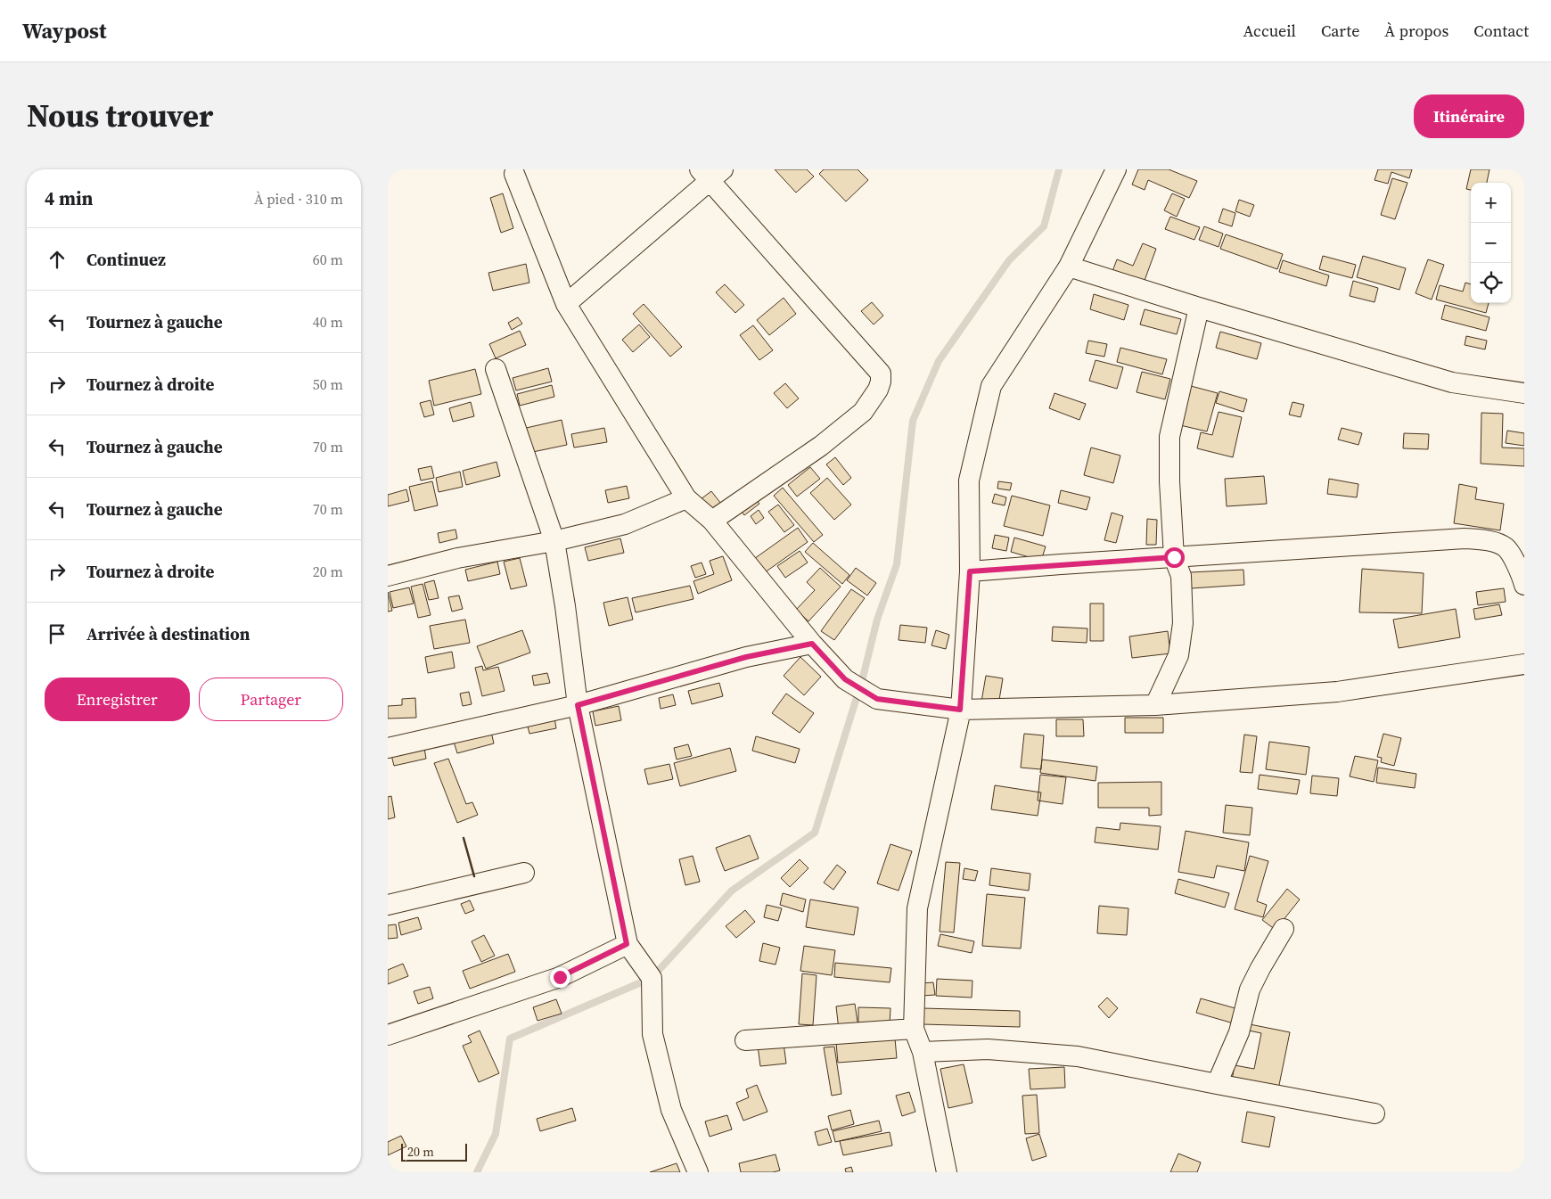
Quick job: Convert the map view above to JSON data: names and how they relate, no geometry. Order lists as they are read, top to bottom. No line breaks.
{"scale_bar":"20 m","page":{"header":"Waypost","nav":["Accueil","Carte","À propos","Contact"],"title":"Nous trouver","buttons":["Itinéraire",["Enregistrer","Partager"]],"heading":["4 min","À pied · 310 m"],"map_buttons":["+","−"],"list":[["Continuez","60 m"],["Tournez à gauche","40 m"],["Tournez à droite","50 m"],["Tournez à gauche","70 m"],["Tournez à gauche","70 m"],["Tournez à droite","20 m"],"Arrivée à destination"],"scale":"20 m"}}
